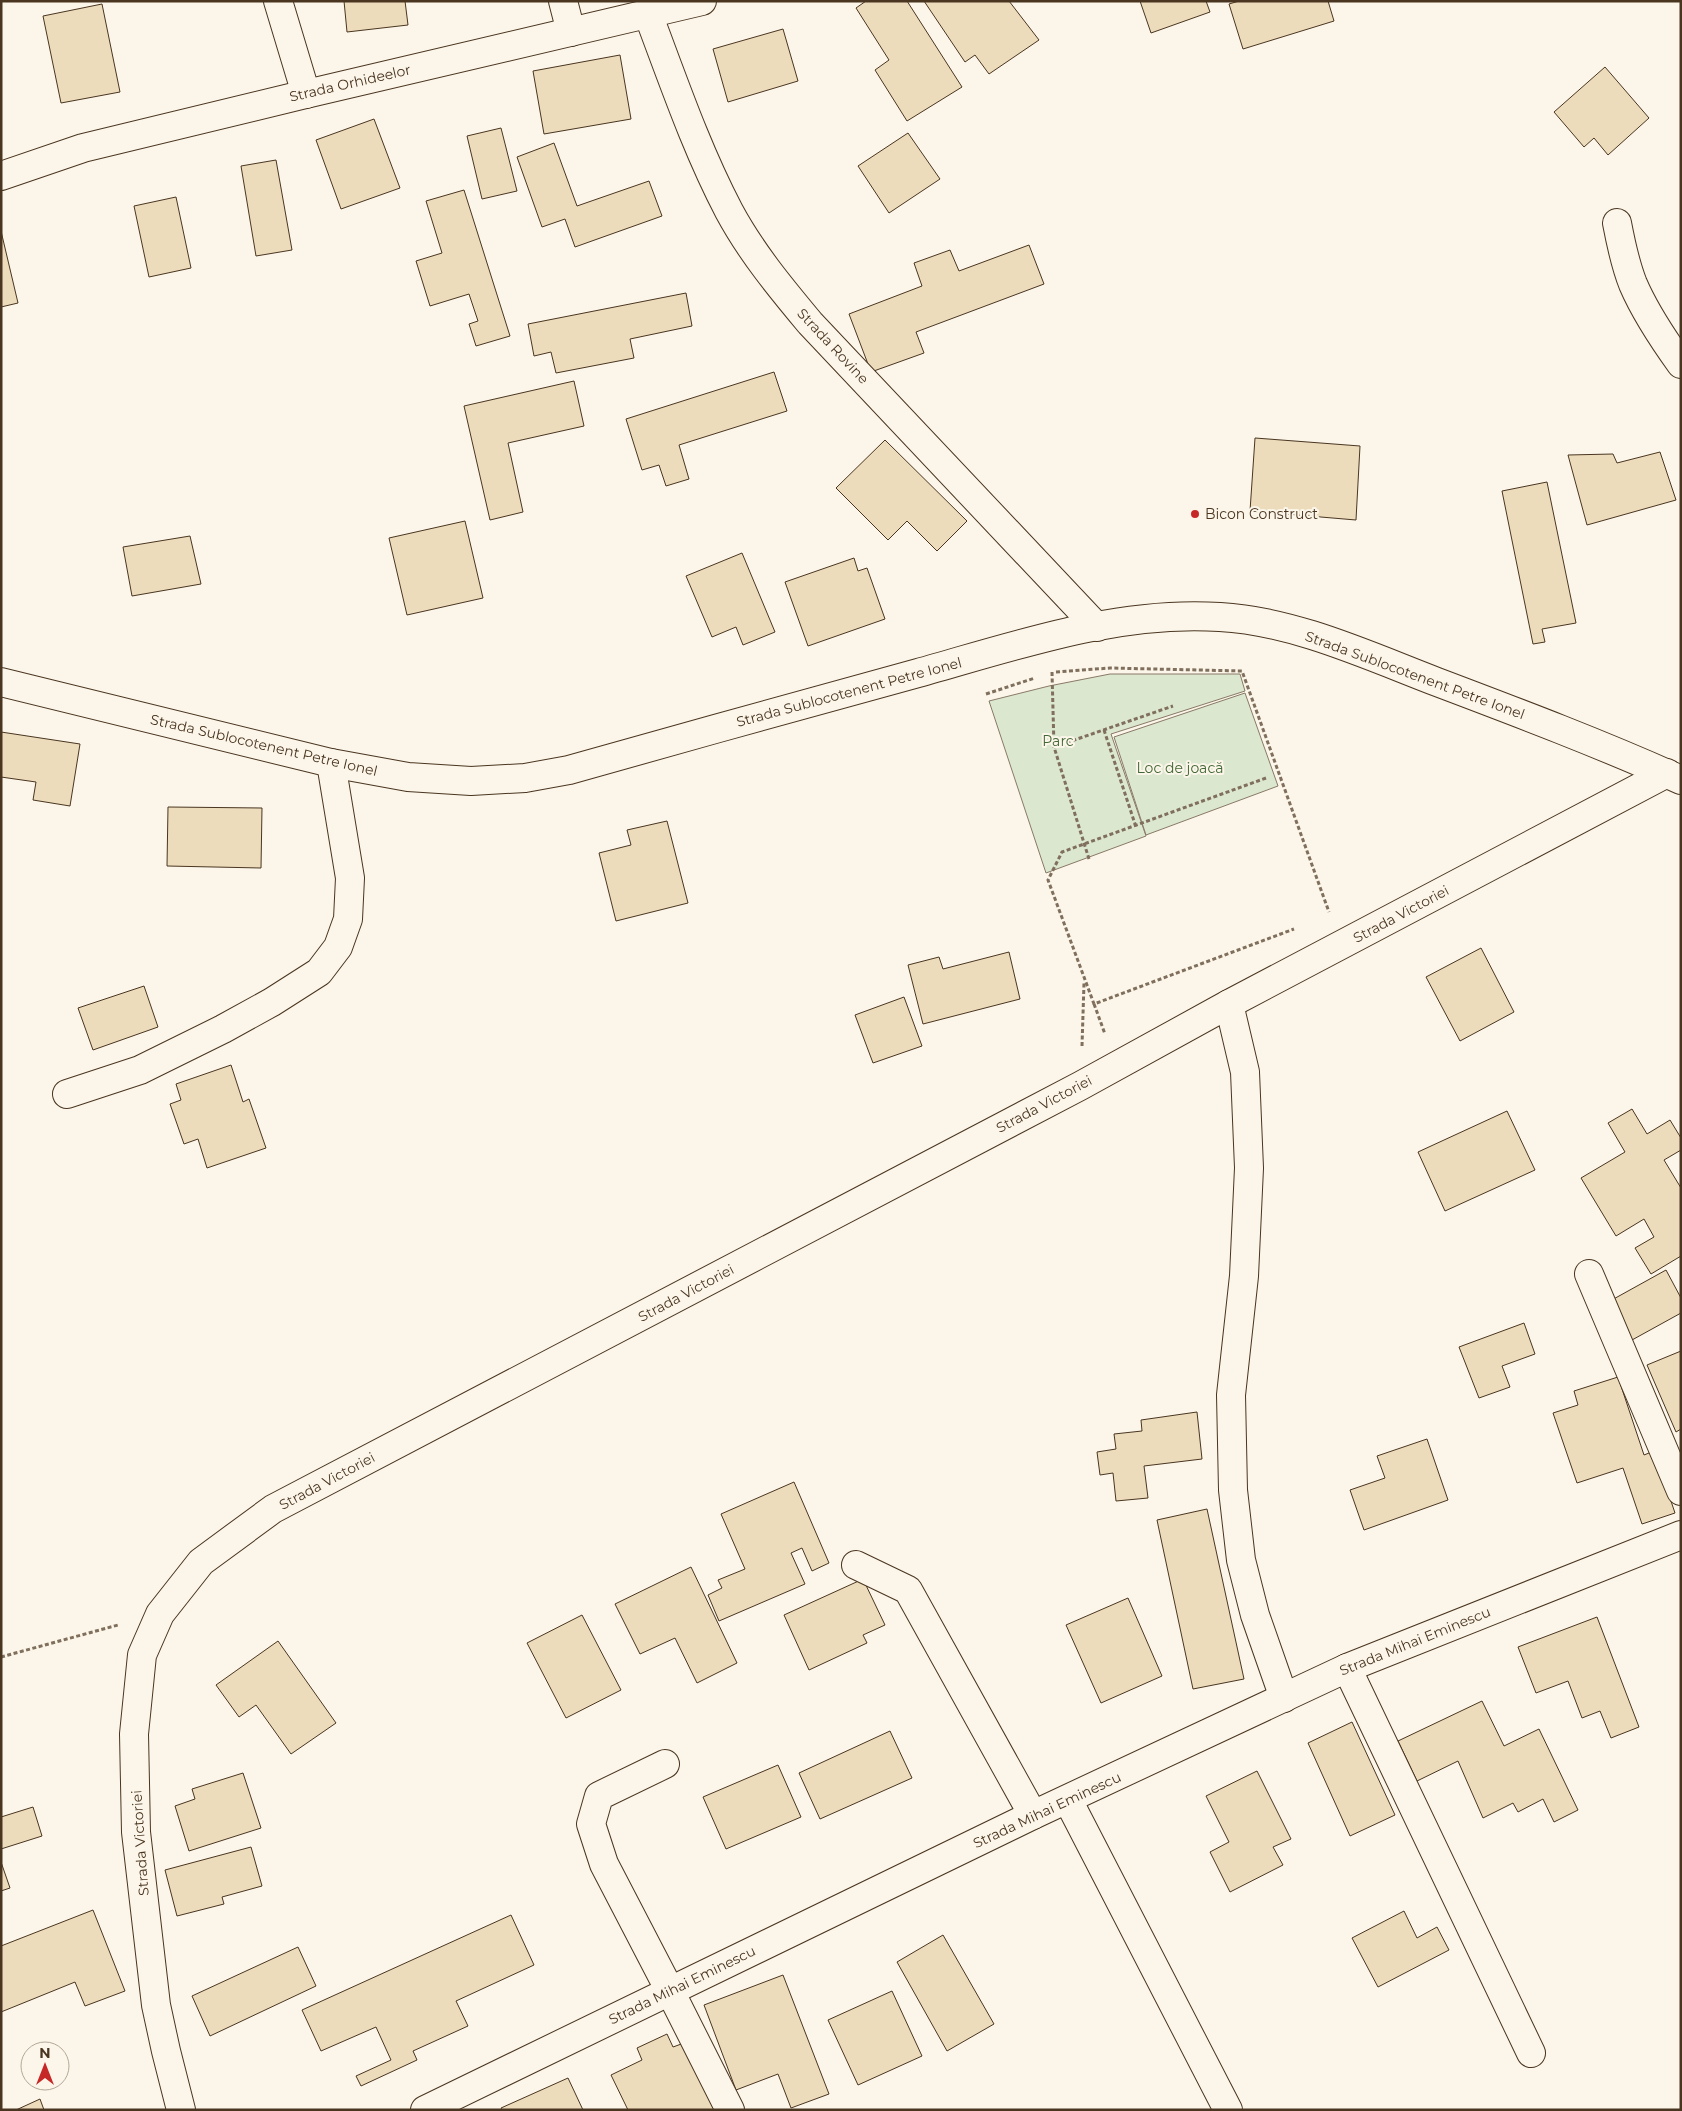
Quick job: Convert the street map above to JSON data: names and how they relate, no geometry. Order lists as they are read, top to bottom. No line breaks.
{"streets":{"street":["Strada Orhideelor","Strada Rovine","Strada Sublocotenent Petre Ionel","Strada Victoriei","Strada Mihai Eminescu"]},"crossings":[["Strada Orhideelor","Strada Rovine"],["Strada Rovine","Strada Sublocotenent Petre Ionel"],["Strada Sublocotenent Petre Ionel","Strada Victoriei"]],"parks":["Parc","Loc de joacă"],"places":["Bicon Construct"],"north":"top"}
